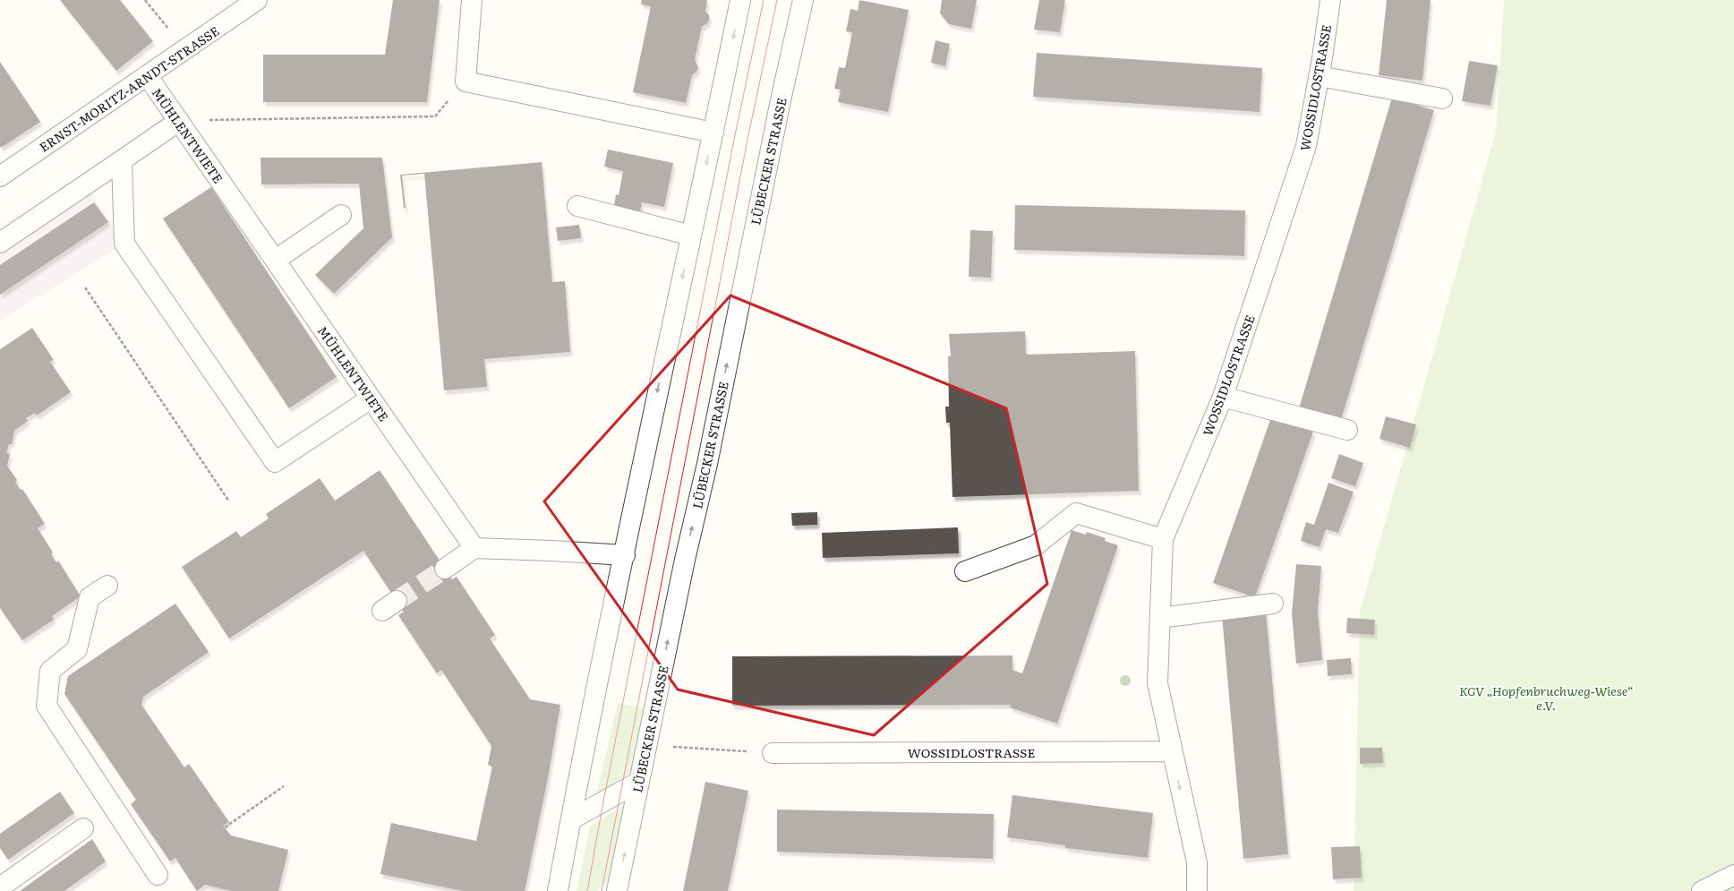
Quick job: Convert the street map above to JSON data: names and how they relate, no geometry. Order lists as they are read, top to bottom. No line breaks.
{"streets":{"street":["WOSSIDLOSTRASSE","ERNST-MORITZ-ARNDT-STRASSE","MÜHLENTWIETE","LÜBECKER STRASSE"]},"crossings":[["ERNST-MORITZ-ARNDT-STRASSE","MÜHLENTWIETE"]],"parks":["KGV „Hopfenbruchweg-Wiese“ e.V."]}
